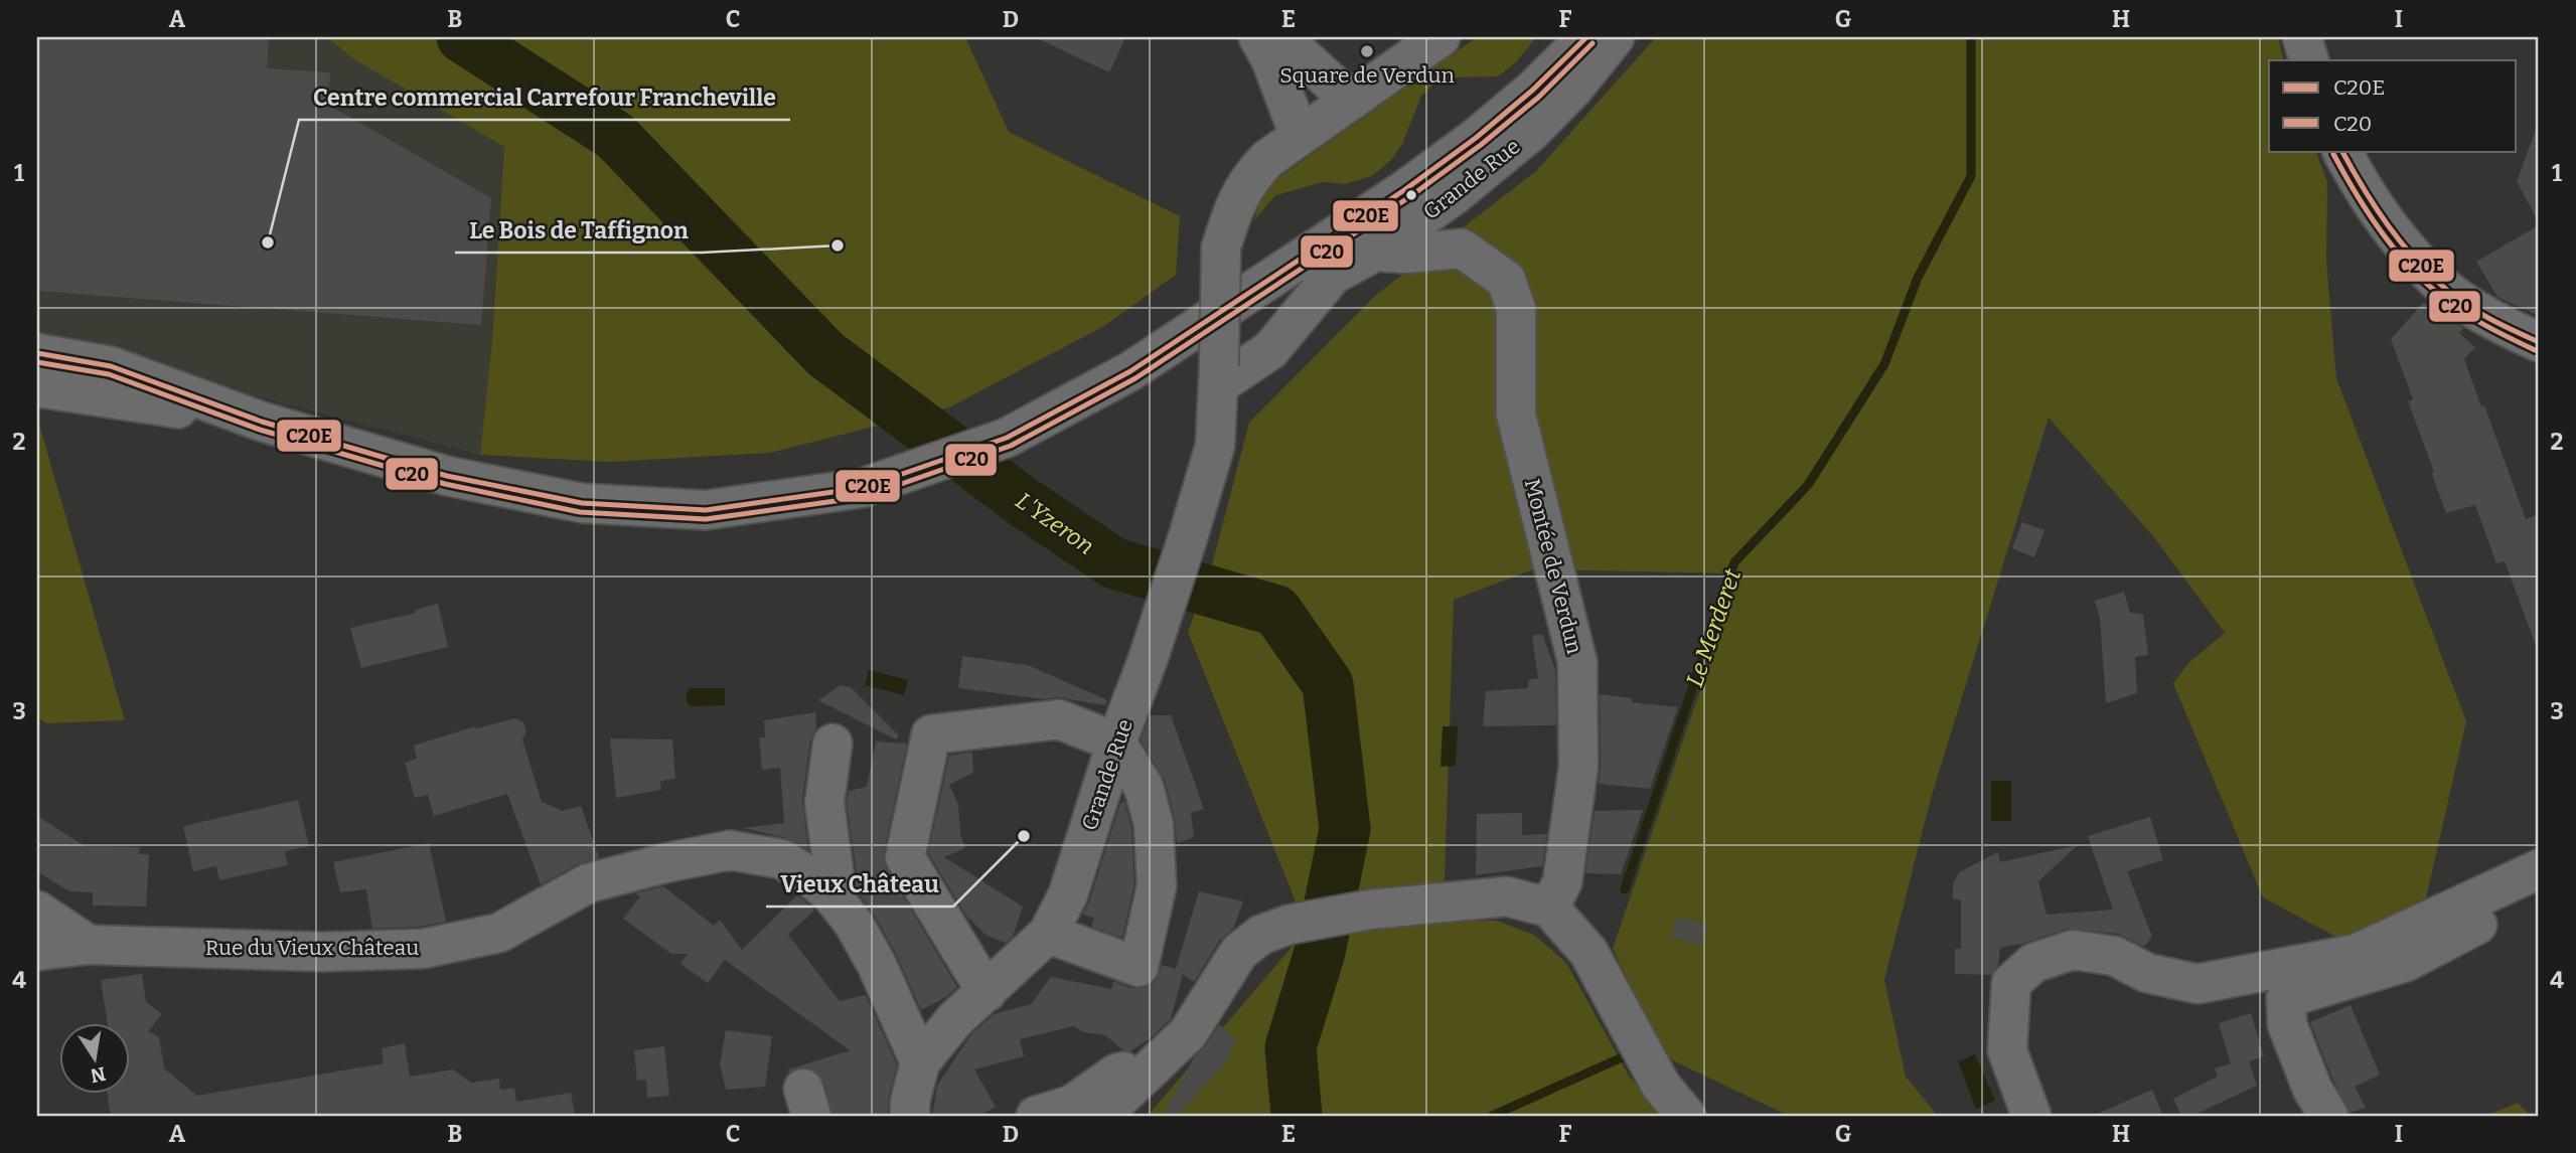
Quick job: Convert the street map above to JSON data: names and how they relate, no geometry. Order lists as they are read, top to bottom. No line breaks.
{"streets":{"street":["Grande Rue","Montée de Verdun","Rue du Vieux Château"]},"crossings":[["Grande Rue","Rue du Vieux Château"]],"water":["L'Yzeron","Le Merderet"],"places":["Square de Verdun","Centre commercial Carrefour Francheville","Le Bois de Taffignon","Vieux Château"],"lines":["transit line C20E","transit line C20"],"legend":["C20E","C20"],"north":"bottom","grid":{"columns":["A","B","C","D","E","F","G","H","I"],"rows":["1","2","3","4"]}}
